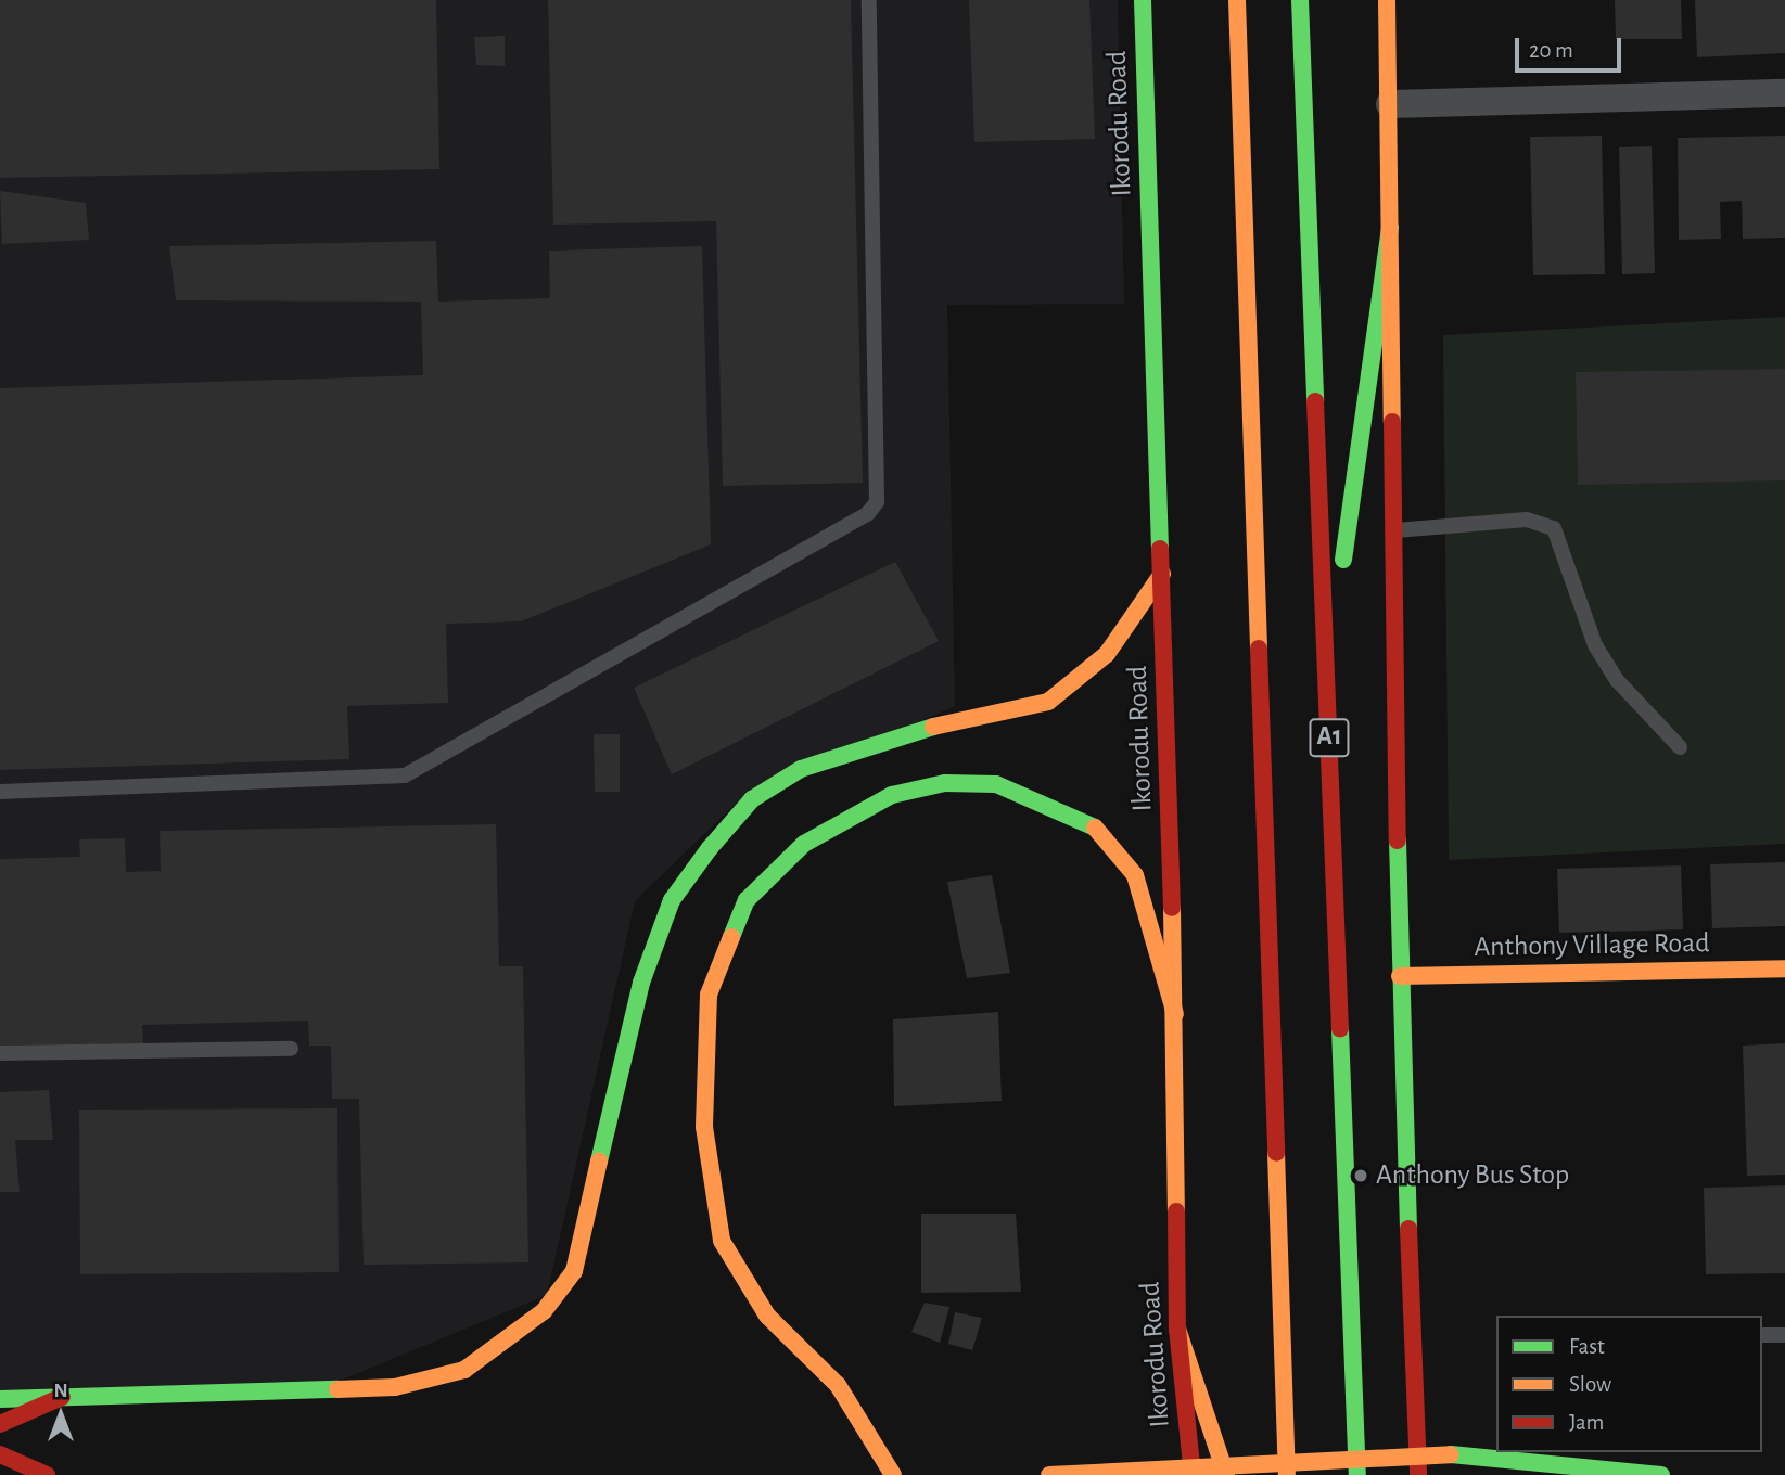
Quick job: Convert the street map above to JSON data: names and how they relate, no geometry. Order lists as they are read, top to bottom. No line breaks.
{"streets":{"main road":["Ikorodu Road","A1","Anthony Village Road"]},"places":["Anthony Bus Stop"],"legend":["Fast","Slow","Jam"],"scale_bar":"20 m","north":"top"}
